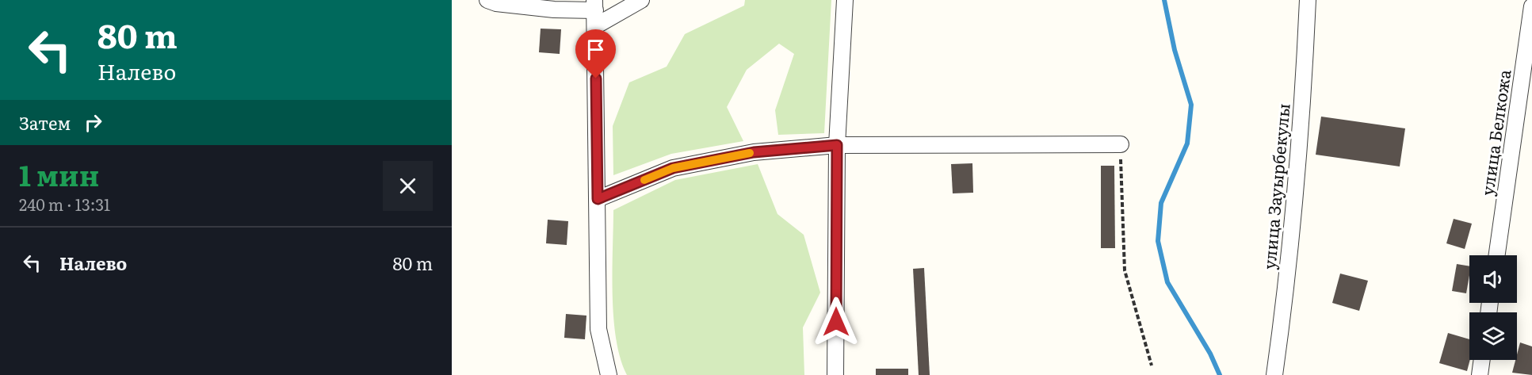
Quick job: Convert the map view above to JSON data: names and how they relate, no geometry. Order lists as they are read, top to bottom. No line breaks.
{"streets":{"street":["улица Белкожа","улица Зауырбекулы"]},"page":{"turn":["80 m","Налево"],"then":"Затем","heading":["1 мин","240 m · 13:31"],"list":[{"name":"Налево","value":"80 m"}]}}
